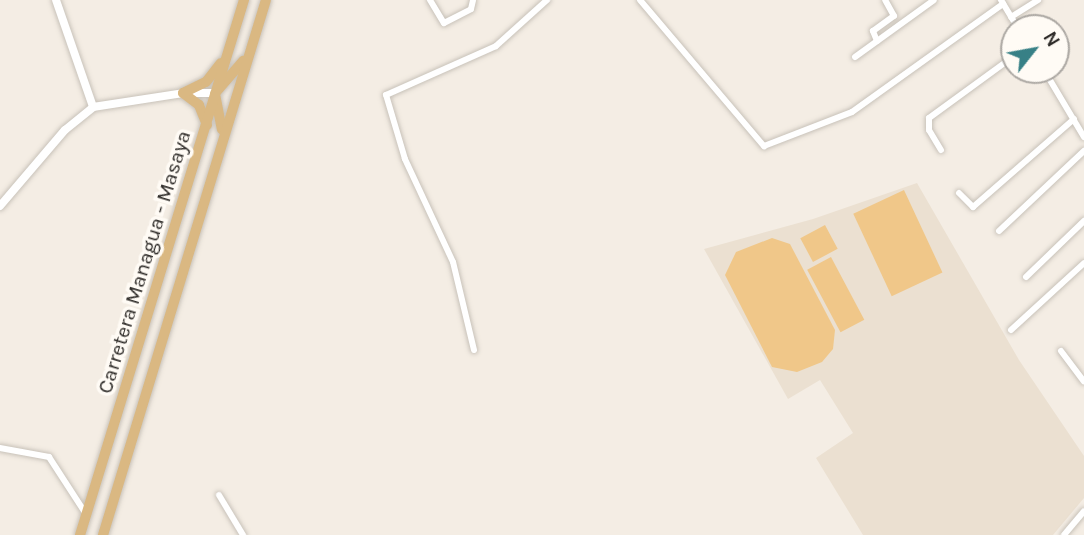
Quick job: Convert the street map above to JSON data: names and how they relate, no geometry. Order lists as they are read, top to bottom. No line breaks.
{"streets":{"highway":["Carretera Managua - Masaya"]},"north":"top right"}
